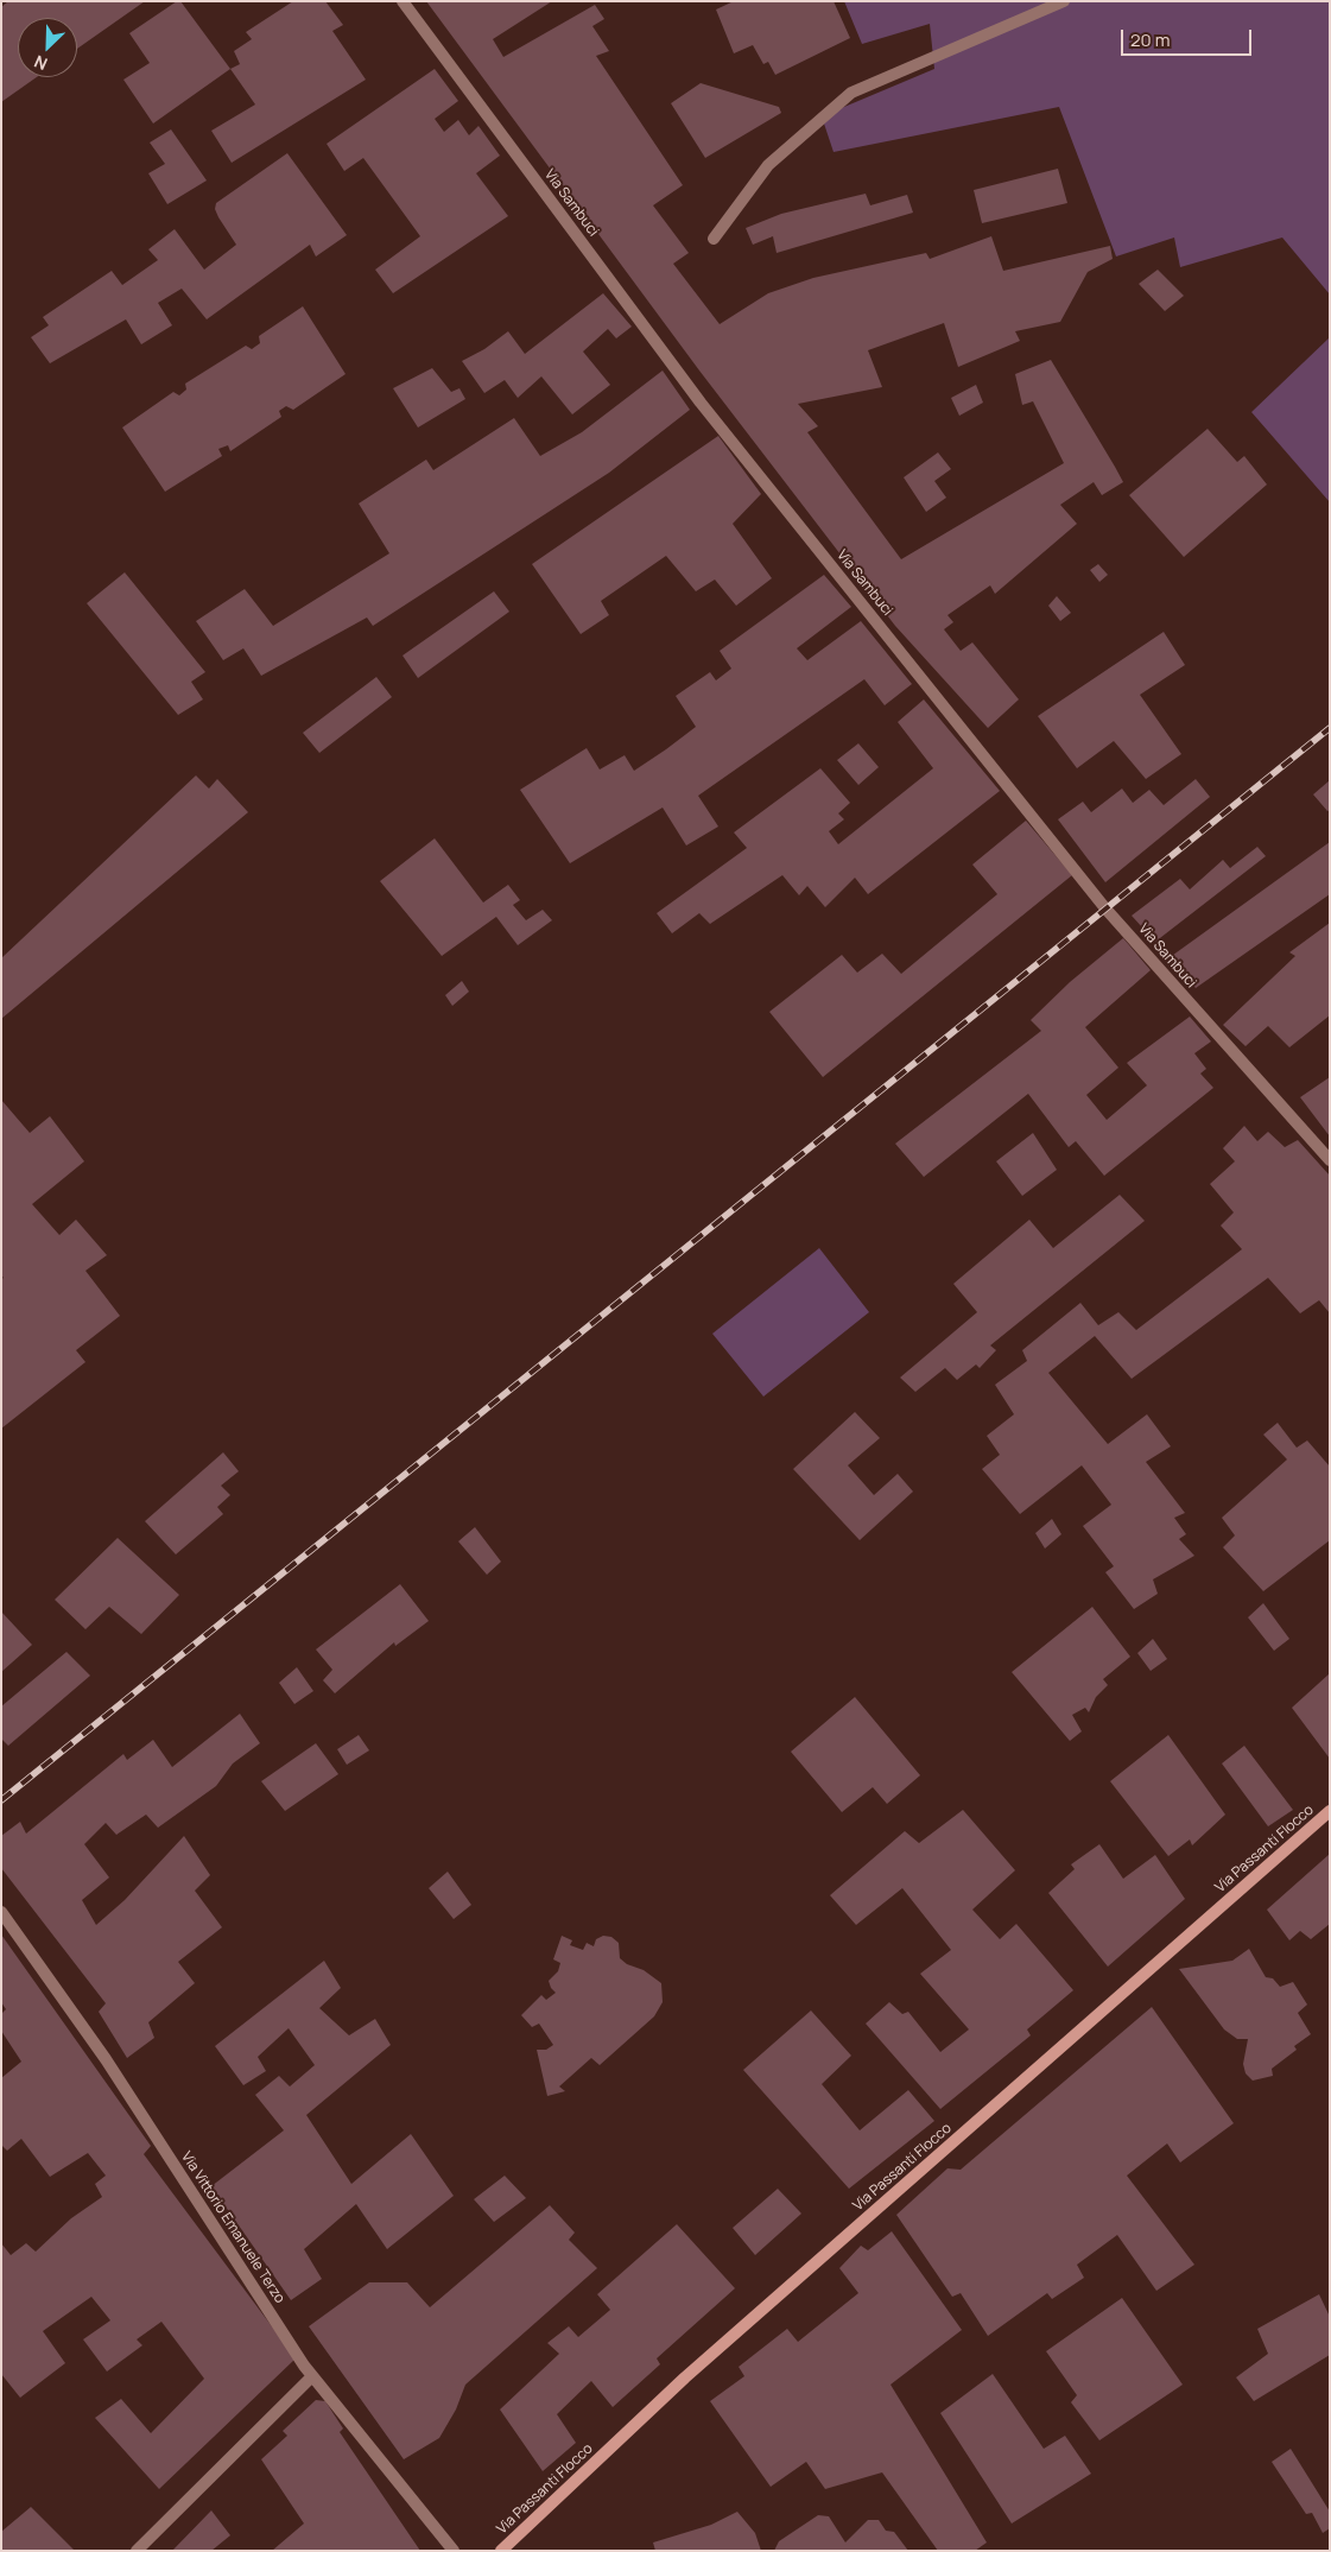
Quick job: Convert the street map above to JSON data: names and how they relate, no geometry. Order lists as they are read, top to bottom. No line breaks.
{"streets":{"street":["Via Sambuci","Via Passanti Flocco","Via Vittorio Emanuele Terzo"]},"scale_bar":"20 m","north":"bottom left"}
